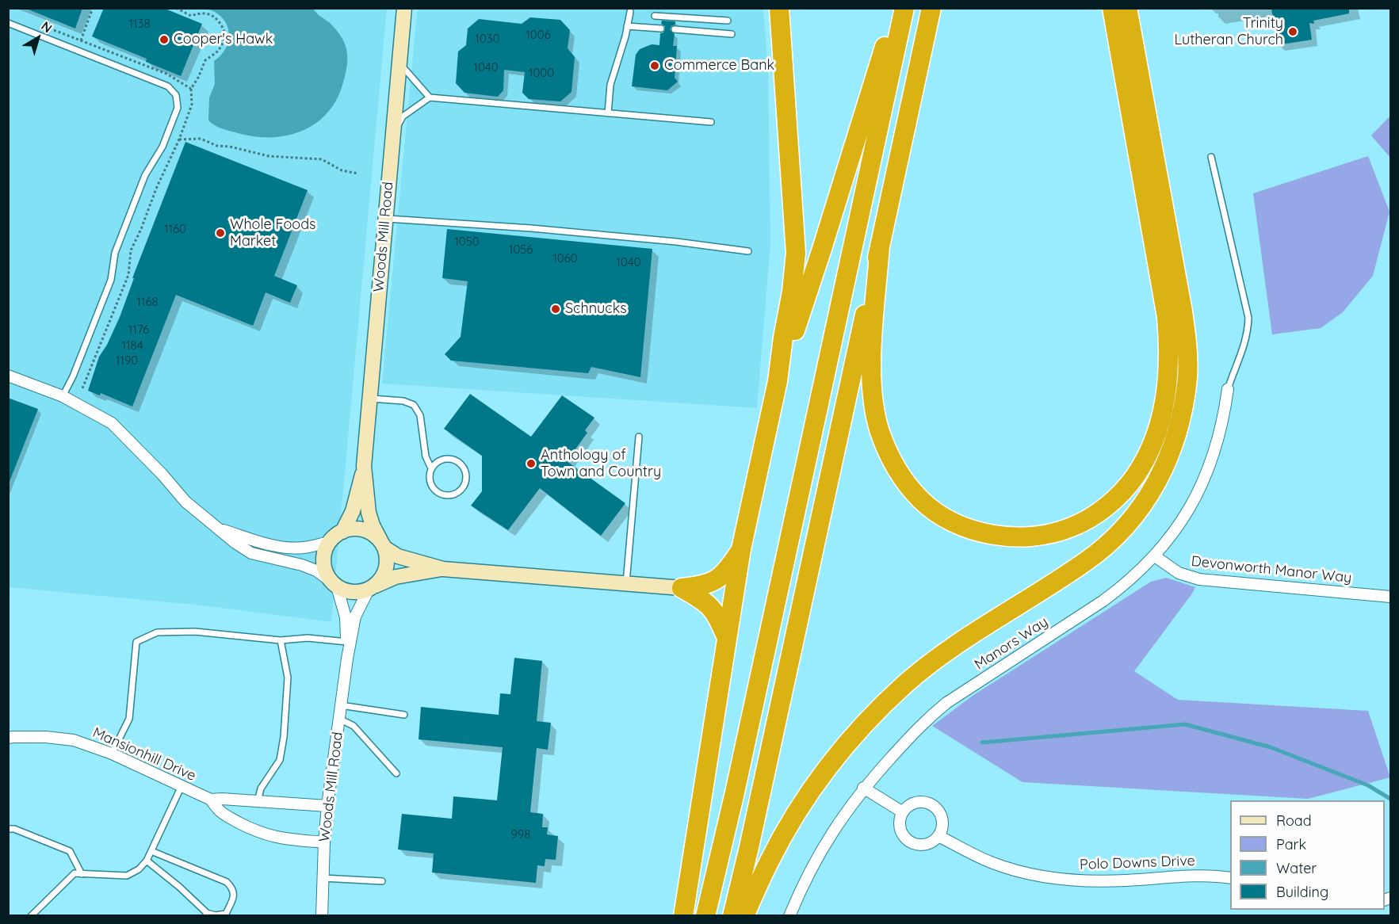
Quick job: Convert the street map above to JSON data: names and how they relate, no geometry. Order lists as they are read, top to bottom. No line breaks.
{"streets":{"street":["Woods Mill Road","Devonworth Manor Way","Manors Way","Mansionhill Drive","Polo Downs Drive"]},"crossings":[["Woods Mill Road","Mansionhill Drive"],["Devonworth Manor Way","Manors Way"]],"places":["Trinity Lutheran Church","Cooper's Hawk","Commerce Bank","Whole Foods Market","Schnucks","Anthology of Town and Country"],"house_numbers":["1138","1006","1030","1040","1000","1160","1050","1056","1060","1040","1168","1176","1184","1190","998"],"legend":["Road","Park","Water","Building"],"north":"top right"}
